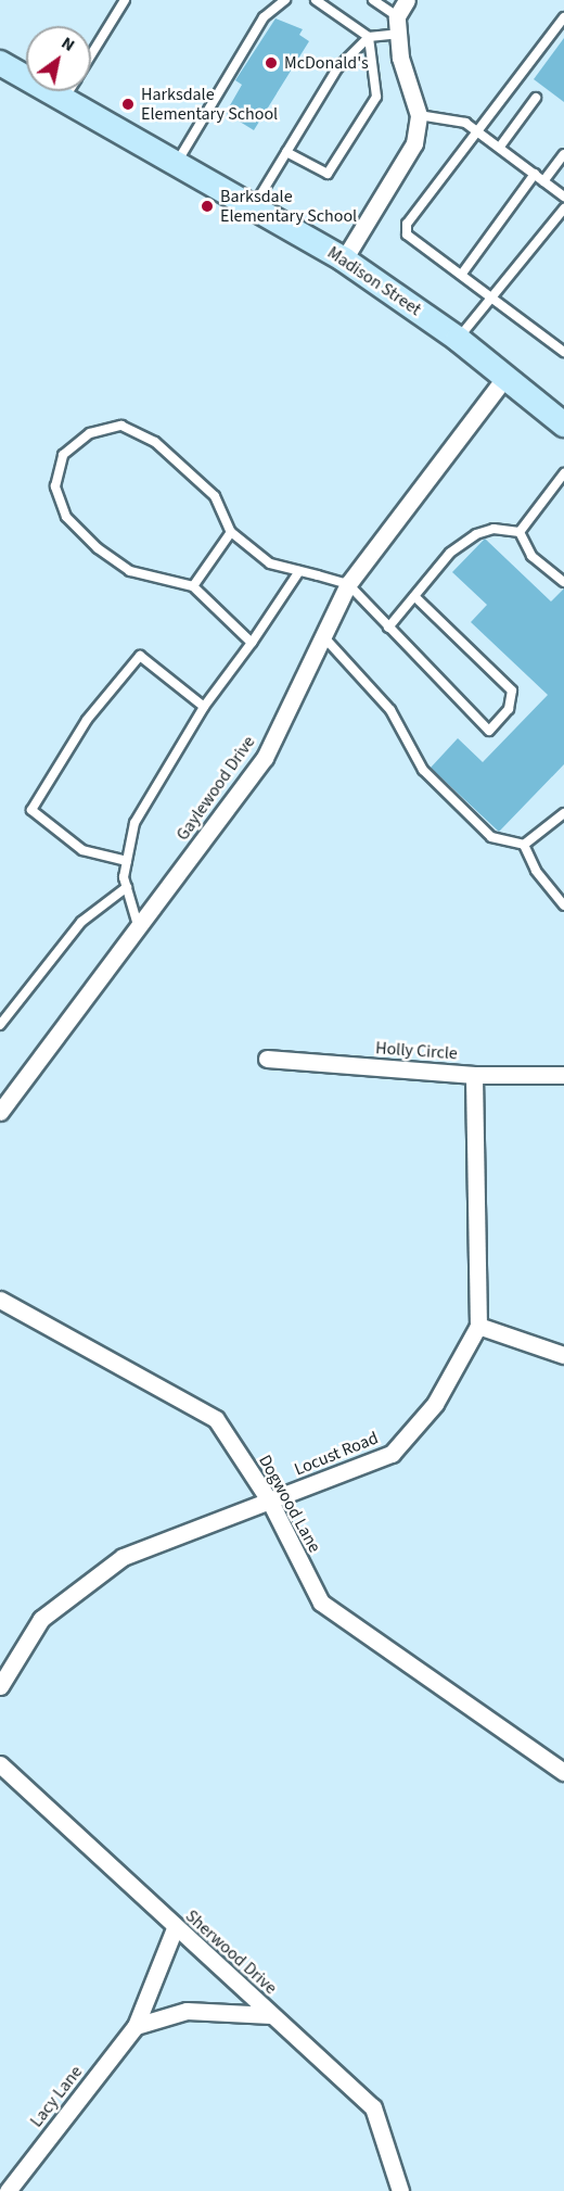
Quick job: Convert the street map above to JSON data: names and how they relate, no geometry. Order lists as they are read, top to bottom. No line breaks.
{"streets":{"main road":["Madison Street"],"street":["Gaylewood Drive","Holly Circle","Locust Road","Dogwood Lane","Sherwood Drive","Lacy Lane"]},"crossings":[["Madison Street","Gaylewood Drive"],["Locust Road","Dogwood Lane"],["Sherwood Drive","Lacy Lane"]],"places":["McDonald's","Harksdale Elementary School","Barksdale Elementary School"],"north":"top right"}
